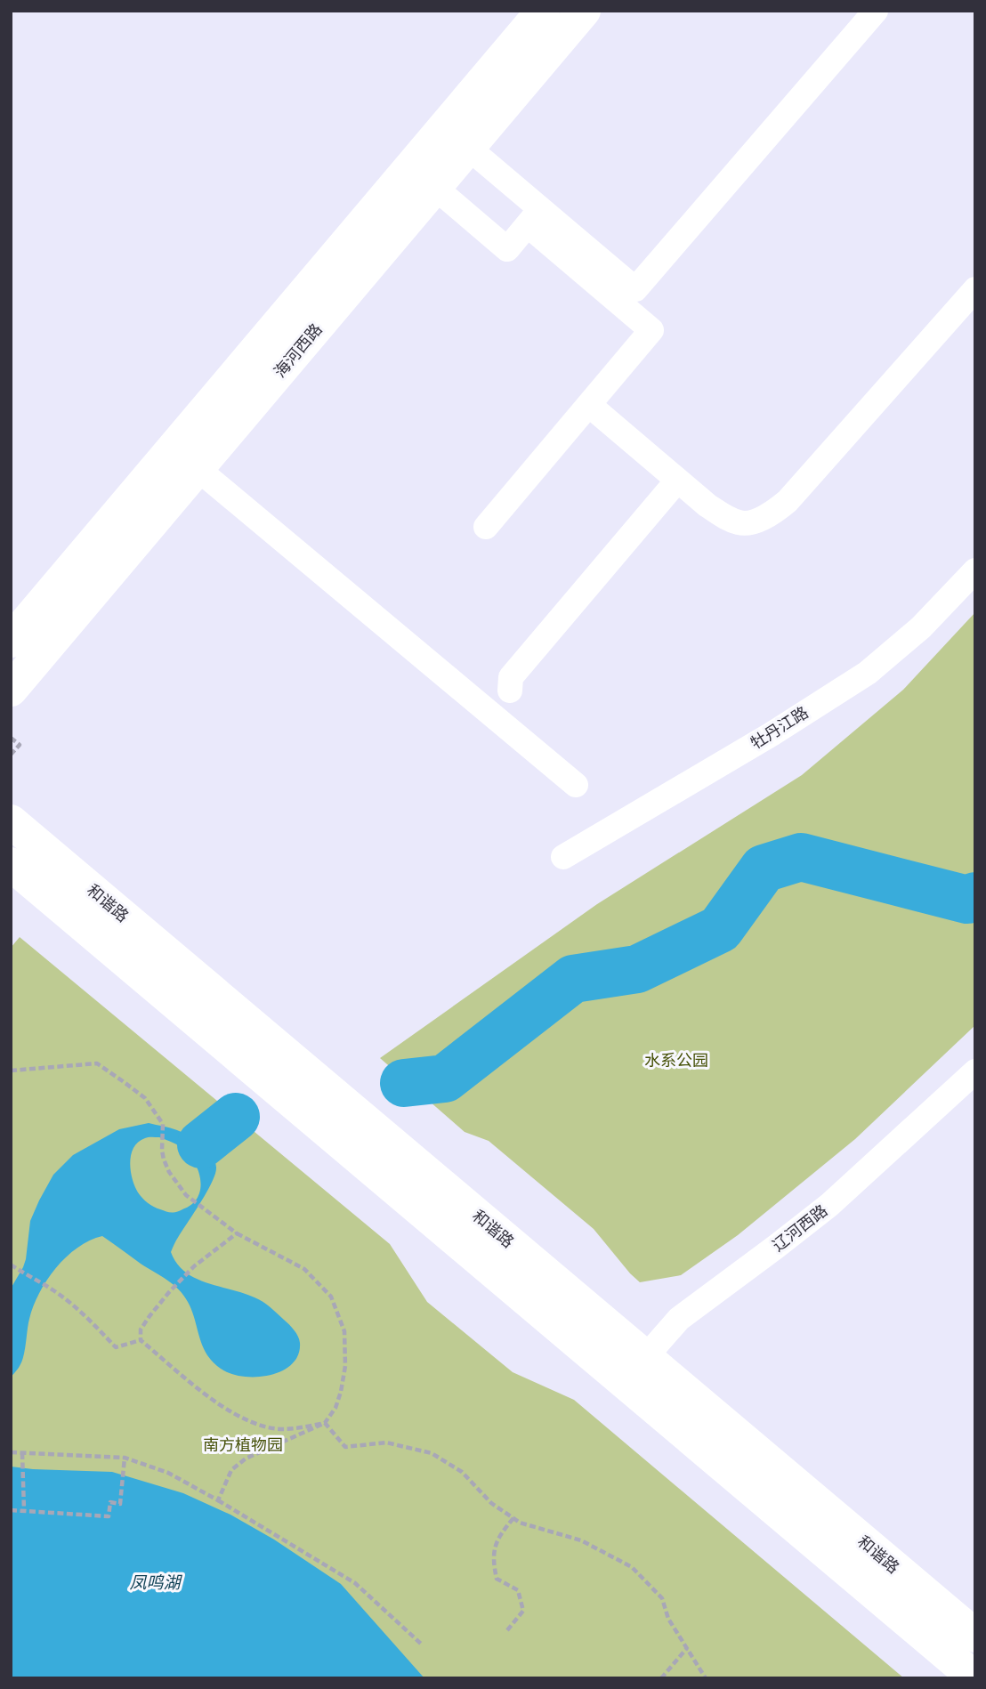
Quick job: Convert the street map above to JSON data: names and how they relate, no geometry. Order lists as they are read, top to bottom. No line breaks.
{"streets":{"main road":["海河西路","和谐路"],"street":["牡丹江路","辽河西路"]},"crossings":[["和谐路","辽河西路"]],"water":["凤鸣湖"],"parks":["水系公园","南方植物园"]}
